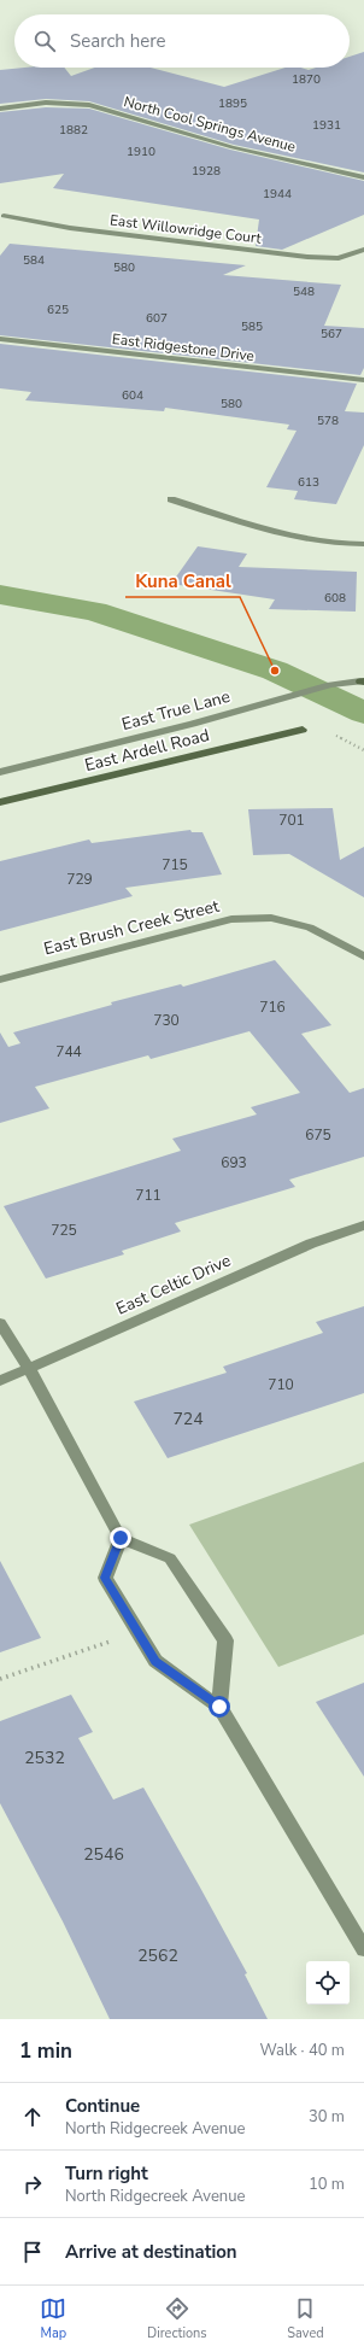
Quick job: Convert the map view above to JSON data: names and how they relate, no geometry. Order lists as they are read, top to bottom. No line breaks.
{"streets":{"street":["North Cool Springs Avenue","East Willowridge Court","East Ridgestone Drive","East True Lane","East Ardell Road","East Brush Creek Street","East Celtic Drive"]},"places":["Kuna Canal"],"house_numbers":["1870","1895","1931","1882","1910","1928","1944","584","580","548","625","607","585","567","604","580","578","613","608","701","715","729","716","730","744","675","693","711","725","710","724","2532","2546","2562"],"page":{"search":"Search here","heading":["1 min","Walk · 40 m"],"list":[["Continue","North Ridgecreek Avenue","30 m"],["Turn right","North Ridgecreek Avenue","10 m"],"Arrive at destination"],"nav":["Map","Directions","Saved"]}}
